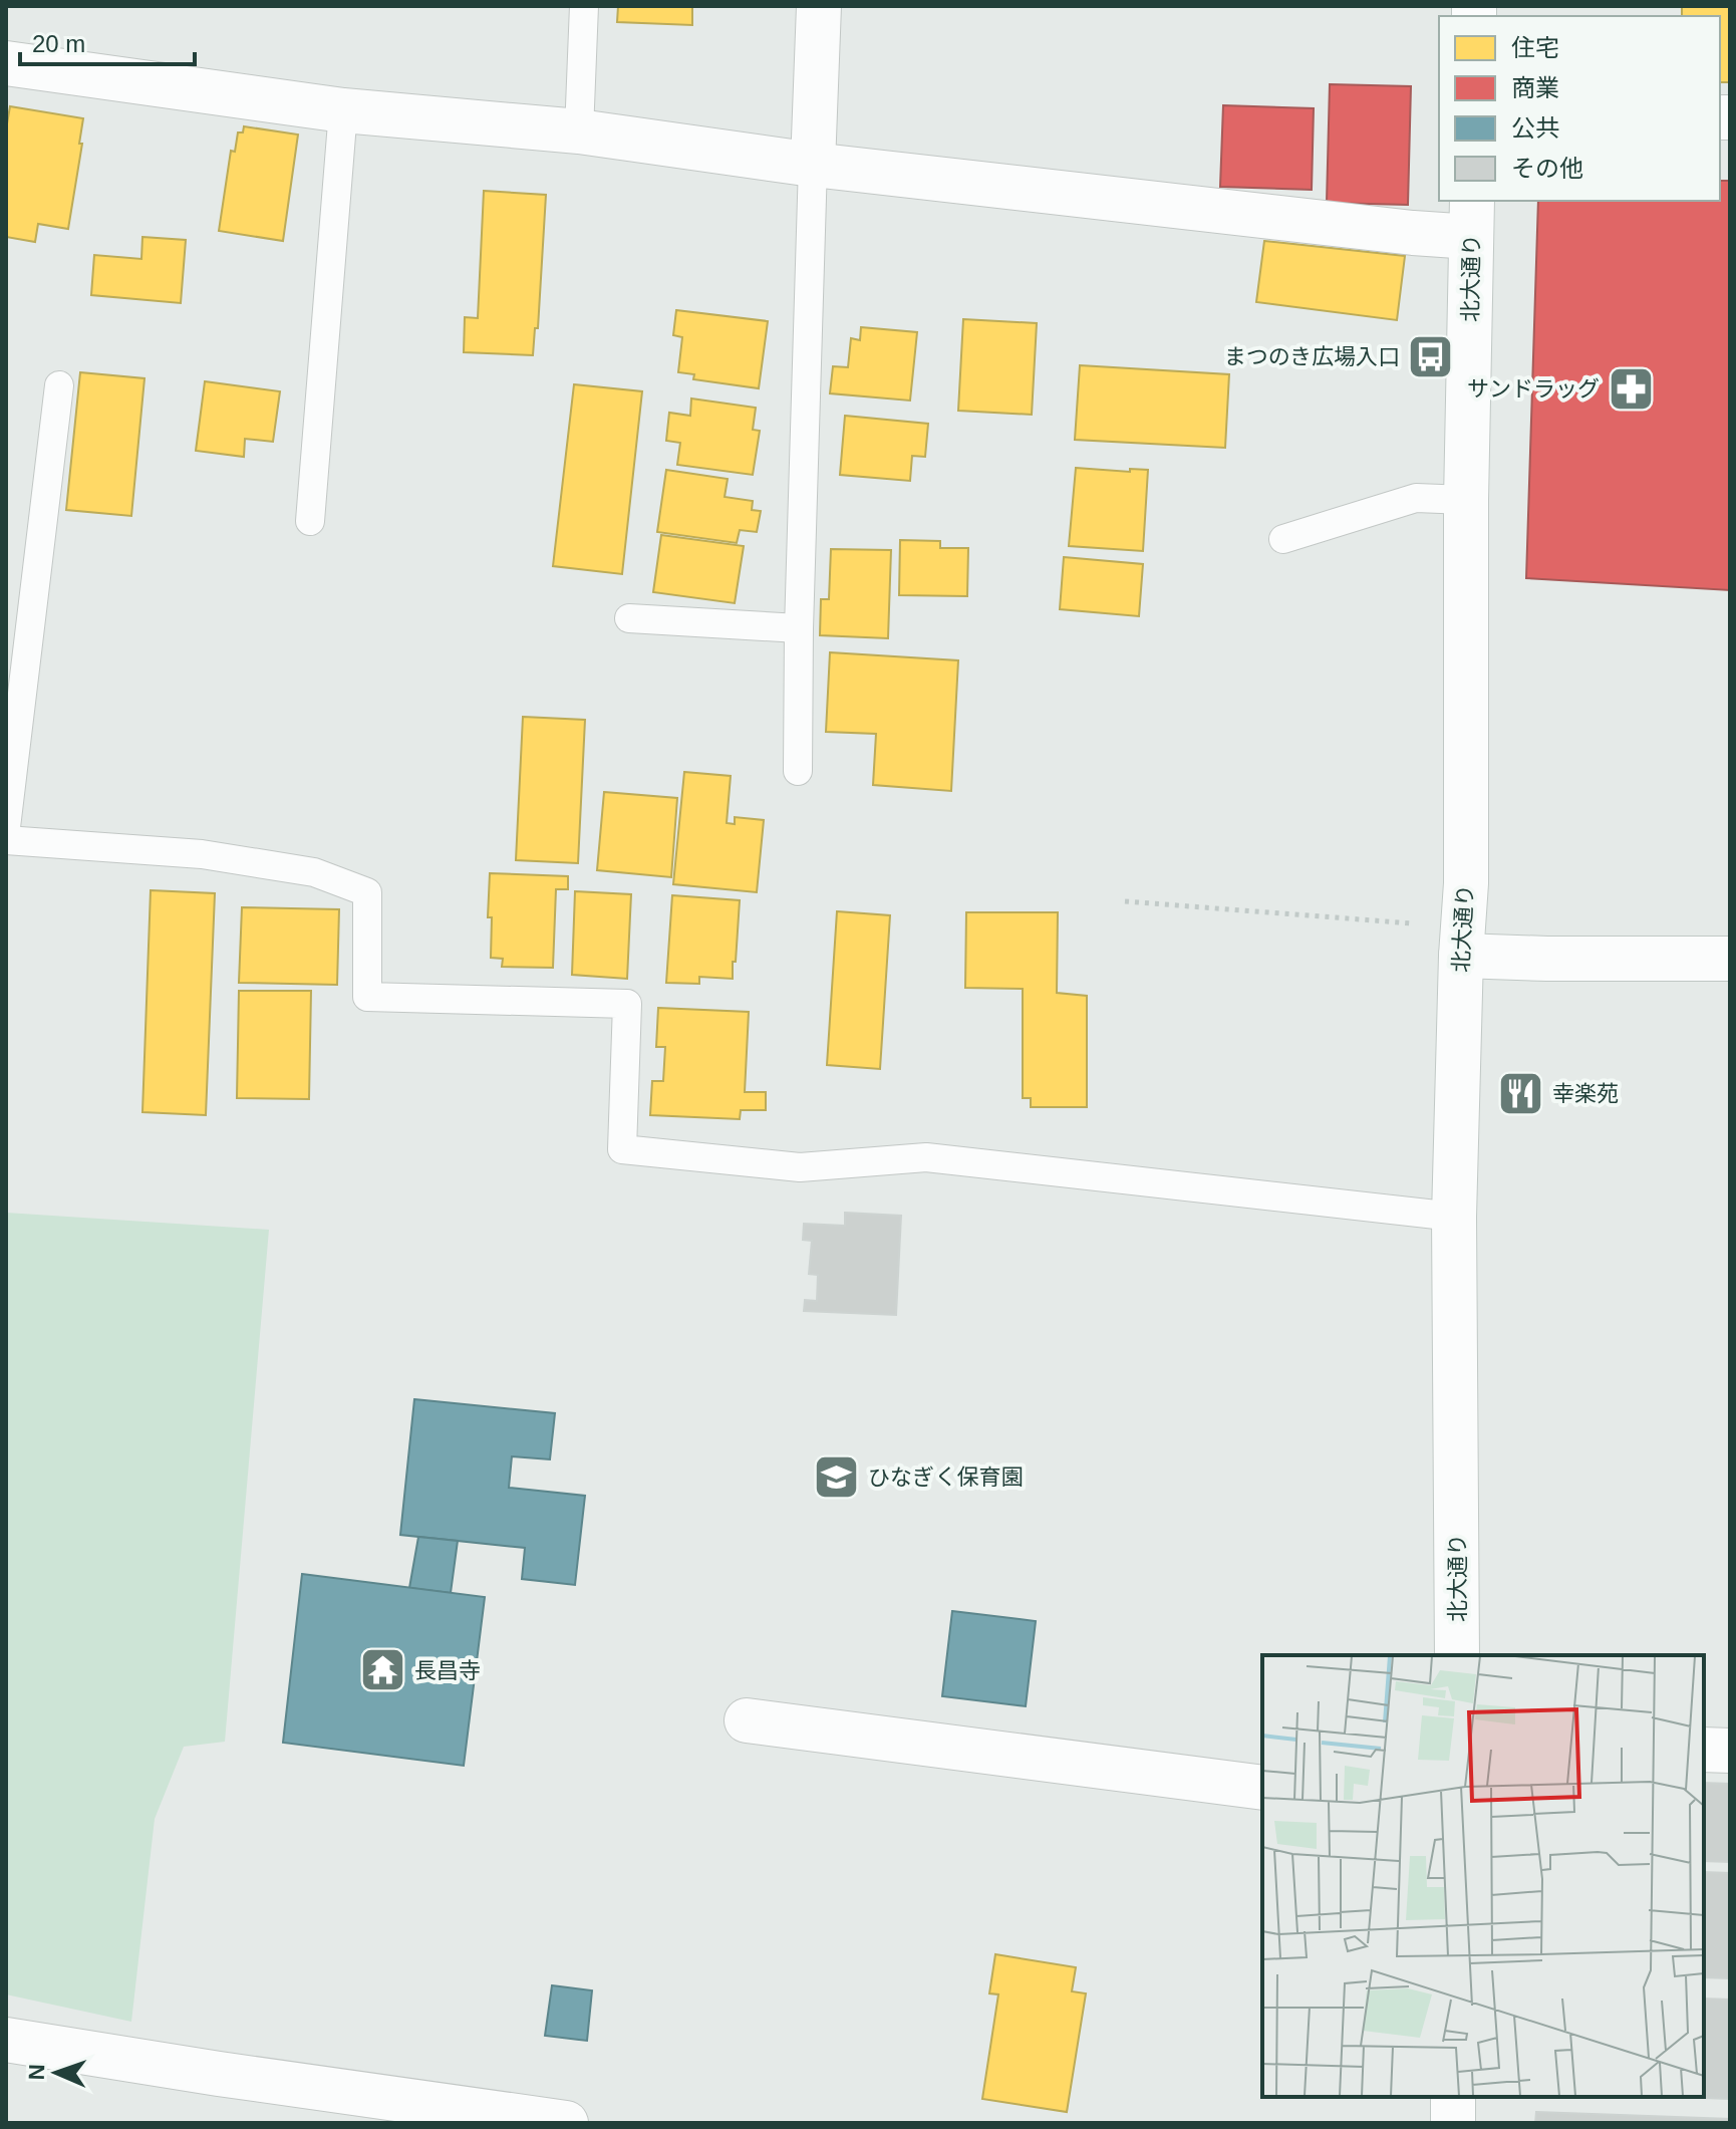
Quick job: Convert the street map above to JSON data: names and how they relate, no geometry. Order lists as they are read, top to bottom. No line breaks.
{"streets":{"street":["北大通り"]},"places":{"bus stop":["まつのき広場入口"],"pharmacy":["サンドラッグ"],"restaurant":["幸楽苑"],"school or university":["ひなぎく保育園"],"temple":["長昌寺"]},"legend":["住宅","商業","公共","その他"],"scale_bar":"20 m","north":"left"}
